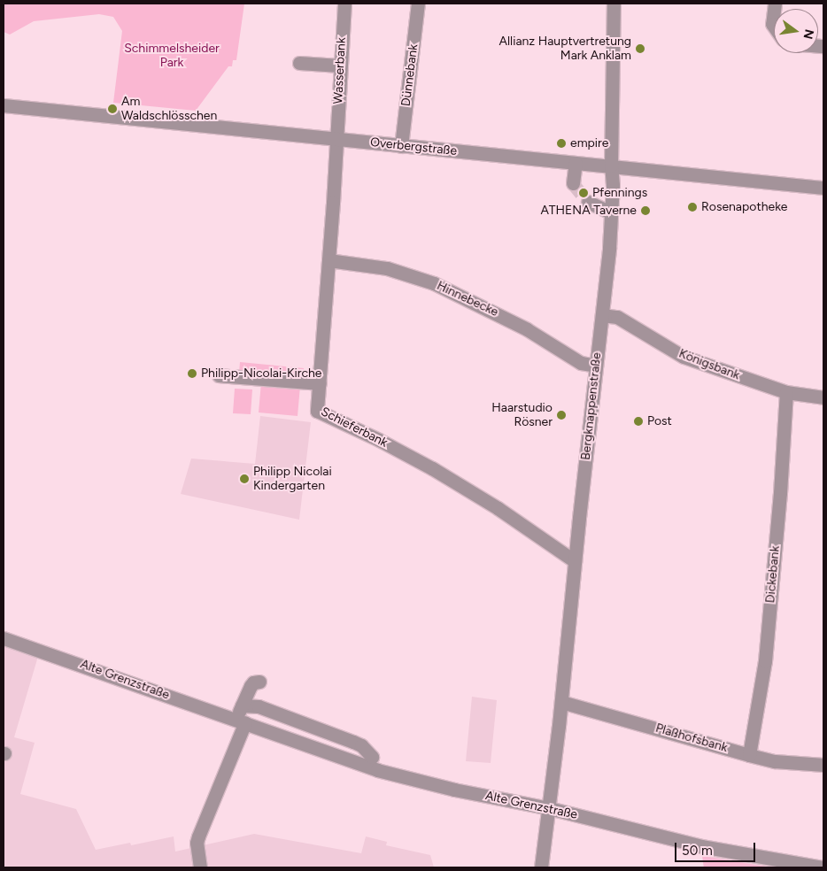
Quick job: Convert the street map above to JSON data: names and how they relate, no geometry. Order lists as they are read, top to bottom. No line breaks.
{"streets":{"street":["Wasserbank","Dünnebank","Overbergstraße","Hinnebecke","Königsbank","Bergknappenstraße","Schieferbank","Dickebank","Alte Grenzstraße","Plaßhofsbank"]},"crossings":[["Wasserbank","Overbergstraße"],["Wasserbank","Schieferbank"],["Dünnebank","Overbergstraße"],["Overbergstraße","Bergknappenstraße"],["Overbergstraße","Schieferbank"],["Hinnebecke","Bergknappenstraße"],["Hinnebecke","Schieferbank"],["Königsbank","Bergknappenstraße"],["Königsbank","Dickebank"],["Bergknappenstraße","Schieferbank"],["Bergknappenstraße","Alte Grenzstraße"],["Bergknappenstraße","Plaßhofsbank"],["Dickebank","Plaßhofsbank"]],"parks":["Schimmelsheider Park"],"places":["Allianz Hauptvertretung Mark Anklam","Am Waldschlösschen","empire","Pfennings","Rosenapotheke","ATHENA Taverne","Philipp-Nicolai-Kirche","Haarstudio Rösner","Post","Philipp Nicolai Kindergarten"],"scale_bar":"50 m","north":"right"}
